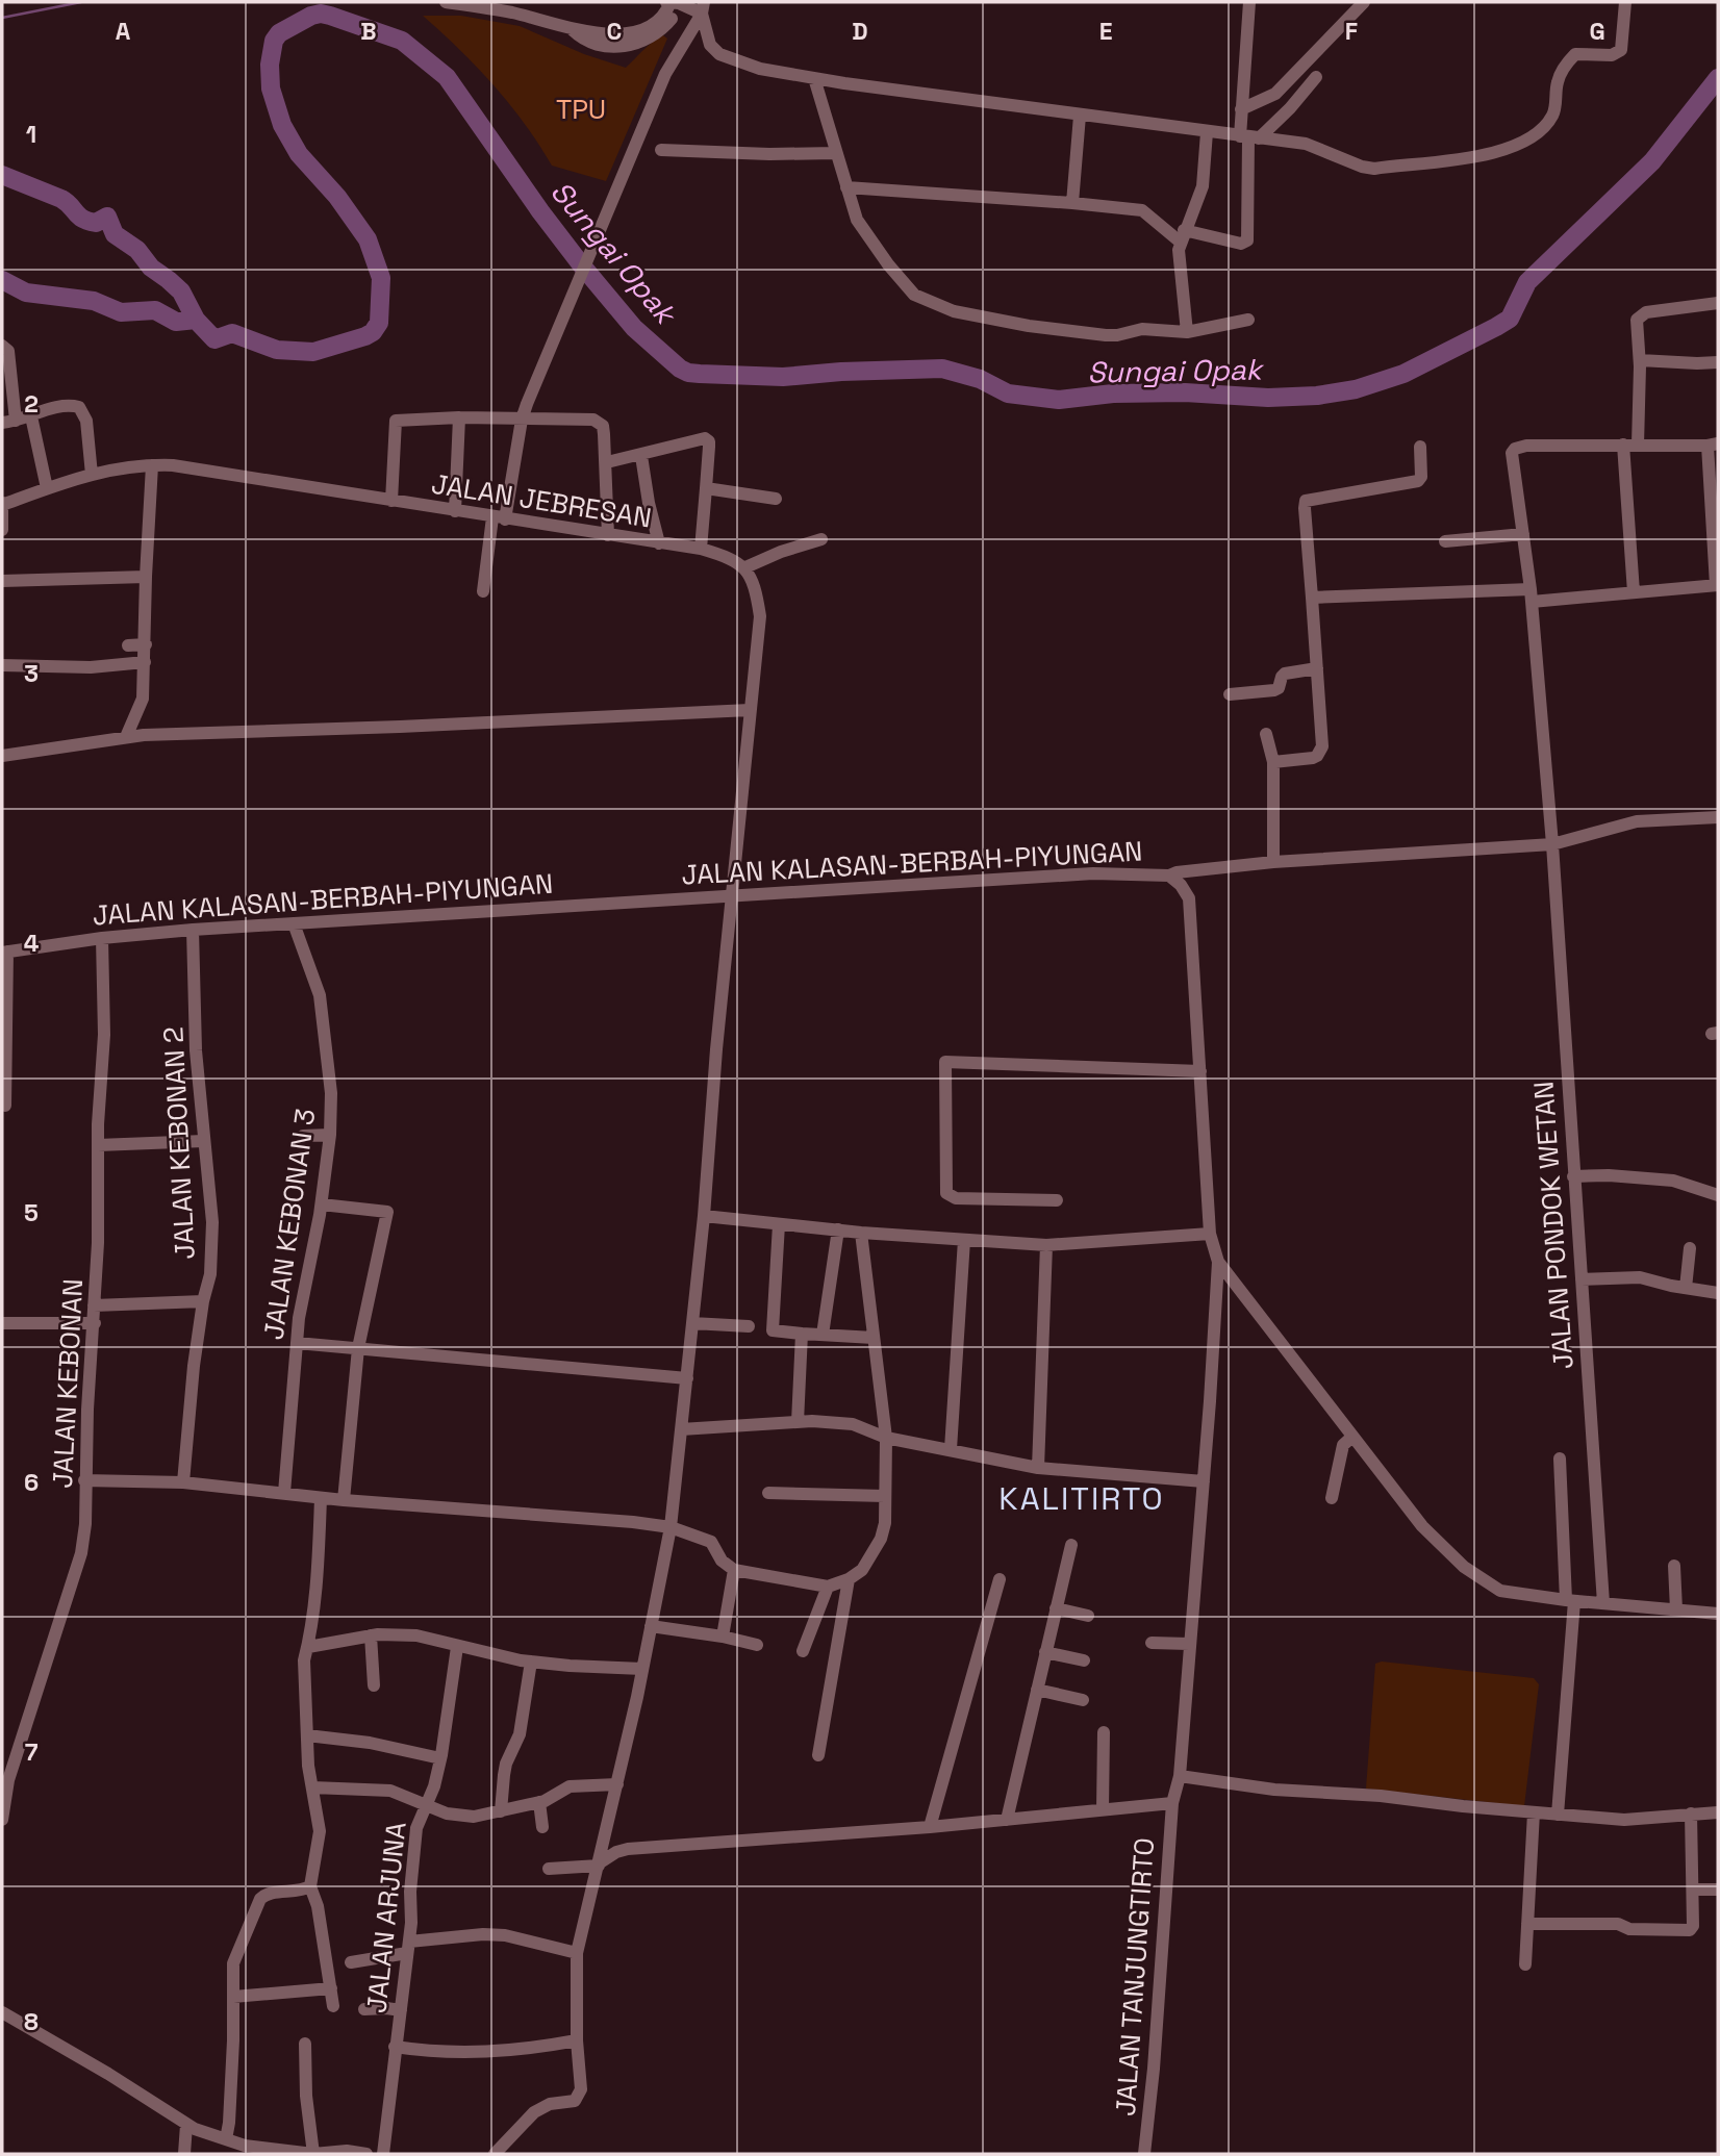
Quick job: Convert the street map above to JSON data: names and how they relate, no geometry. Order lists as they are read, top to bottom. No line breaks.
{"streets":{"street":["JALAN JEBRESAN","JALAN KALASAN-BERBAH-PIYUNGAN","JALAN KEBONAN 2","JALAN KEBONAN 3","JALAN PONDOK WETAN","JALAN KEBONAN","JALAN ARJUNA","JALAN TANJUNGTIRTO"]},"crossings":[["JALAN KALASAN-BERBAH-PIYUNGAN","JALAN KEBONAN 2"],["JALAN KALASAN-BERBAH-PIYUNGAN","JALAN KEBONAN 3"],["JALAN KALASAN-BERBAH-PIYUNGAN","JALAN PONDOK WETAN"],["JALAN KALASAN-BERBAH-PIYUNGAN","JALAN KEBONAN"],["JALAN KALASAN-BERBAH-PIYUNGAN","JALAN TANJUNGTIRTO"]],"districts":["KALITIRTO"],"water":["Sungai Opak"],"parks":["TPU"],"grid":{"columns":["A","B","C","D","E","F","G"],"rows":["1","2","3","4","5","6","7","8"]}}
